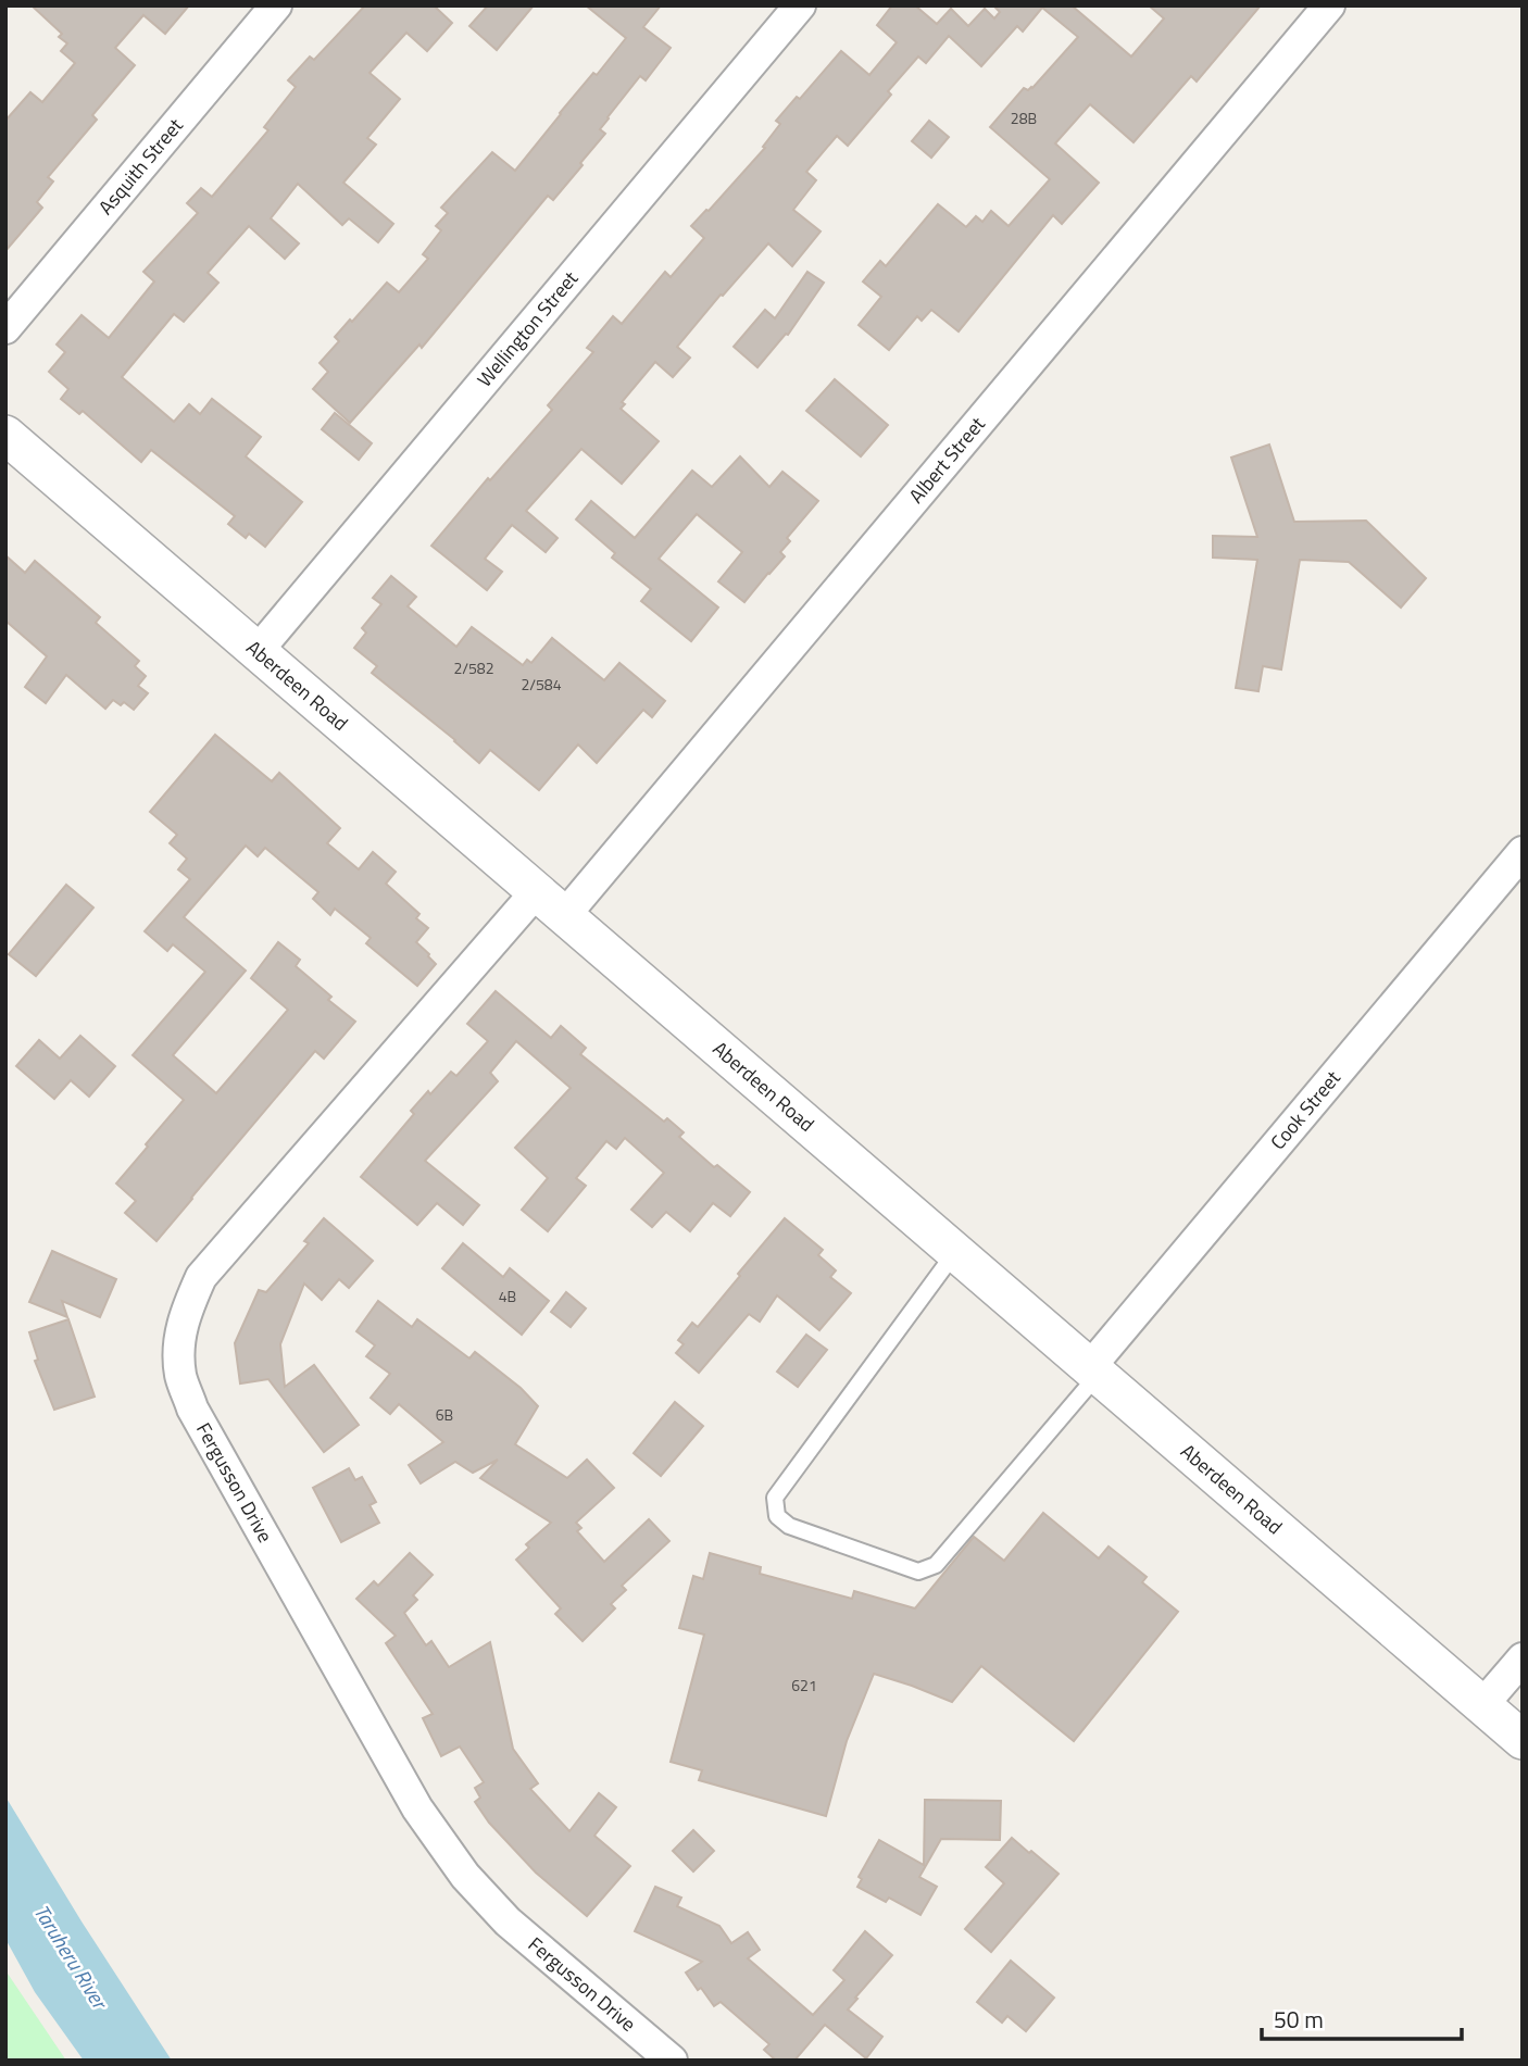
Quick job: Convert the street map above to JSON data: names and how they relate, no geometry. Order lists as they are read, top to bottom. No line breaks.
{"streets":{"street":["Asquith Street","Wellington Street","Albert Street","Aberdeen Road","Cook Street","Fergusson Drive"]},"crossings":[["Wellington Street","Aberdeen Road"],["Albert Street","Aberdeen Road"],["Albert Street","Fergusson Drive"],["Aberdeen Road","Cook Street"],["Aberdeen Road","Fergusson Drive"]],"water":["Taruheru River"],"house_numbers":["28B","2/582","2/584","4B","6B","621"],"scale_bar":"50 m"}
